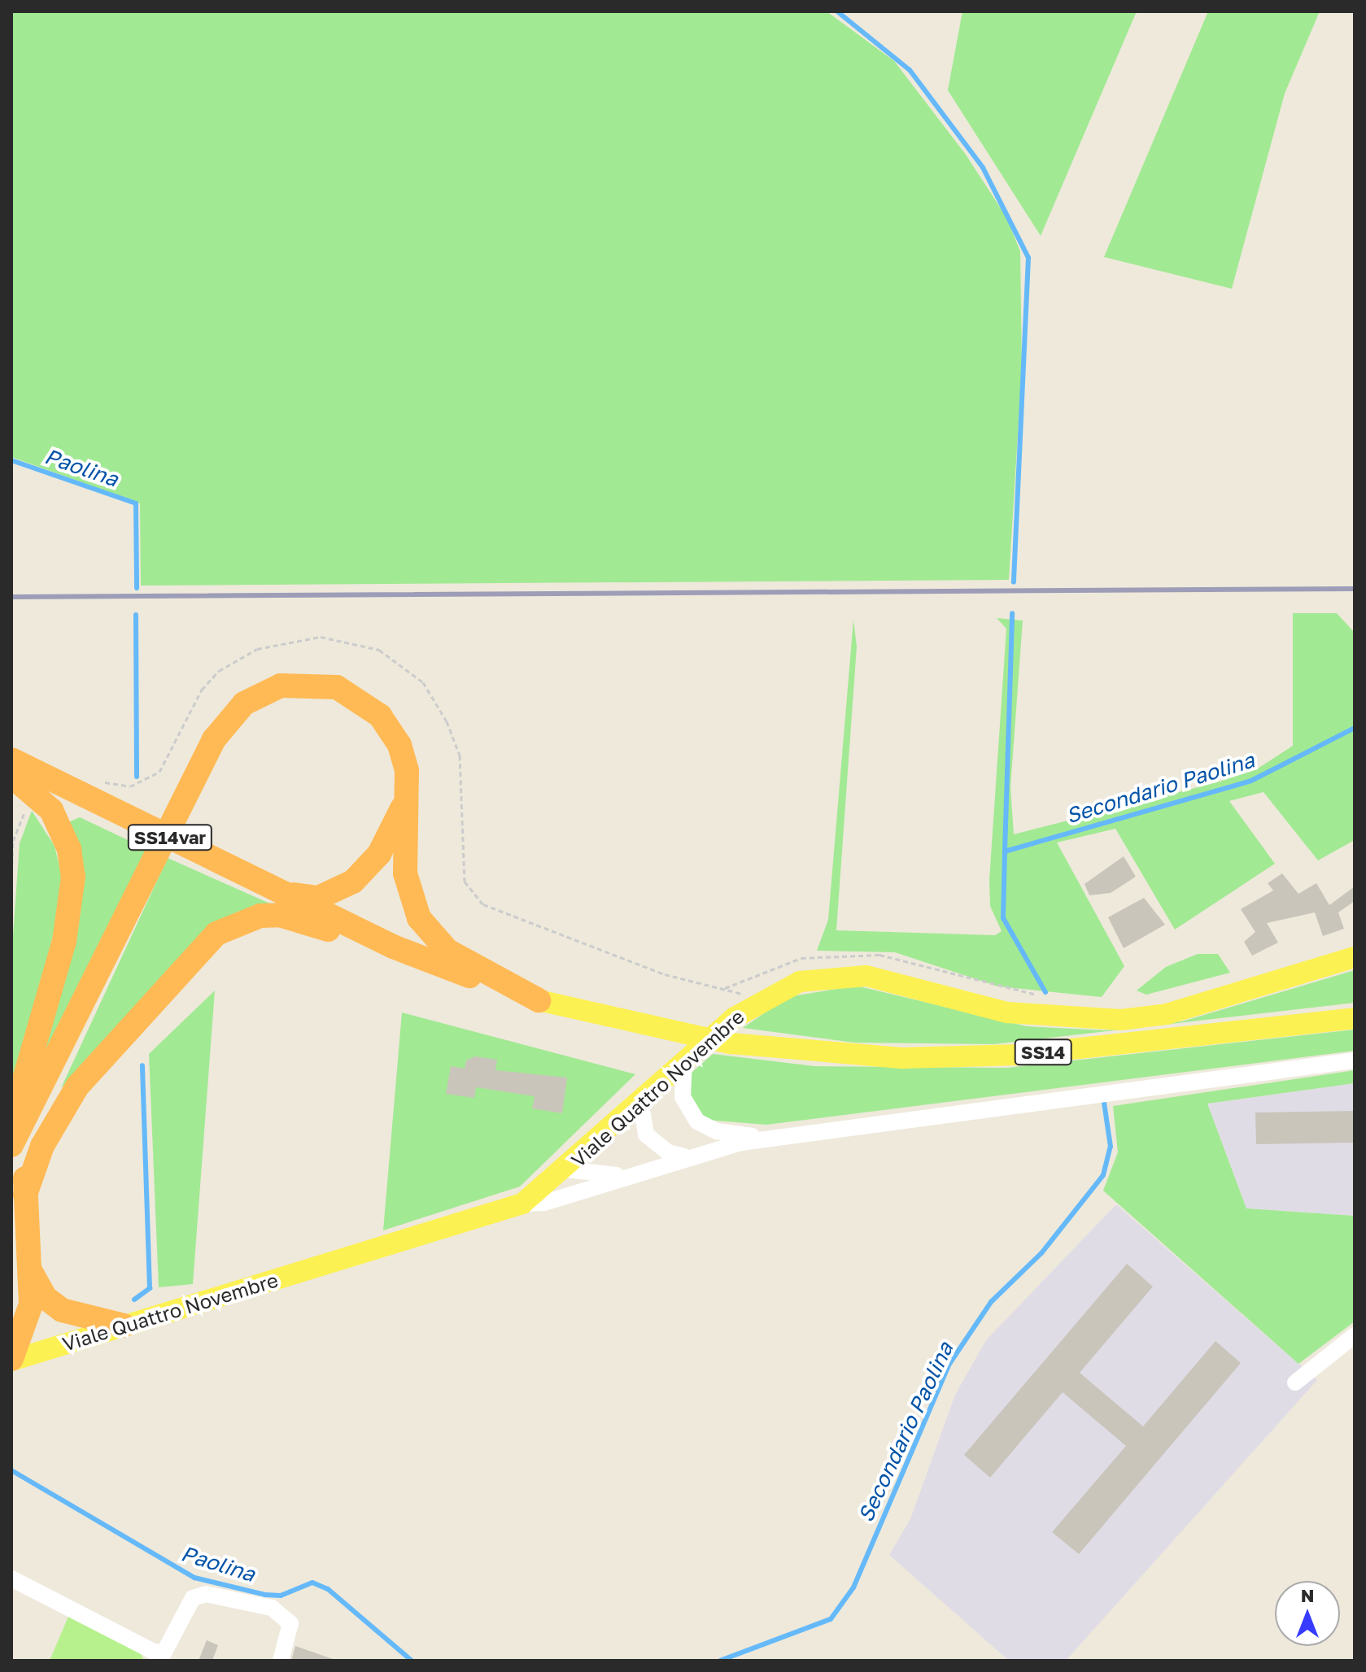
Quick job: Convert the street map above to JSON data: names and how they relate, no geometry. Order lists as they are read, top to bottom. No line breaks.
{"streets":{"highway":["SS14var"],"main road":["SS14","Viale Quattro Novembre"]},"crossings":[["SS14var","SS14"]],"water":["Paolina","Secondario Paolina"],"north":"top"}
